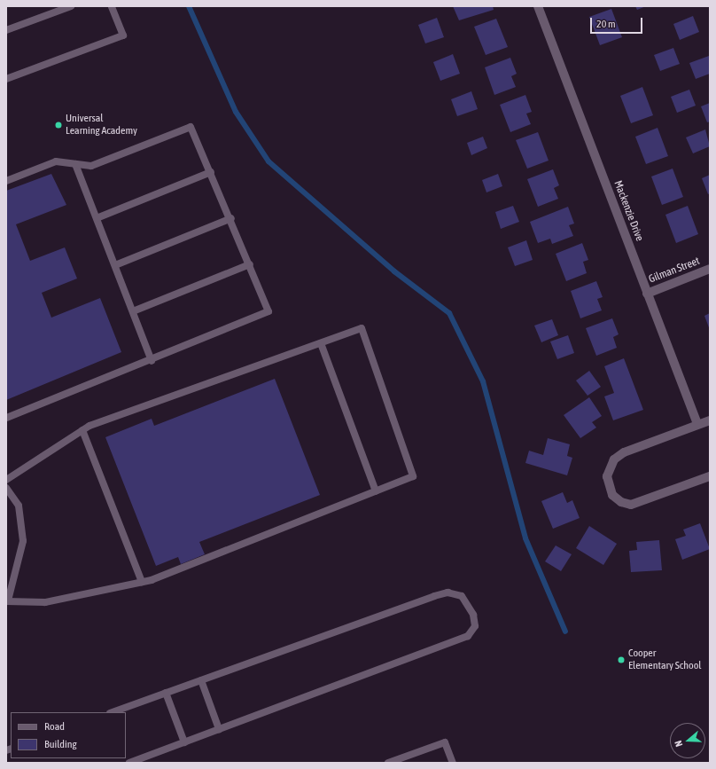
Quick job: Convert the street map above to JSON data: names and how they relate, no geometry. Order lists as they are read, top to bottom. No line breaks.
{"streets":{"street":["Mackenzie Drive","Gilman Street"]},"crossings":[["Mackenzie Drive","Gilman Street"]],"places":["Universal Learning Academy","Cooper Elementary School"],"legend":["Road","Building"],"scale_bar":"20 m","north":"left"}
